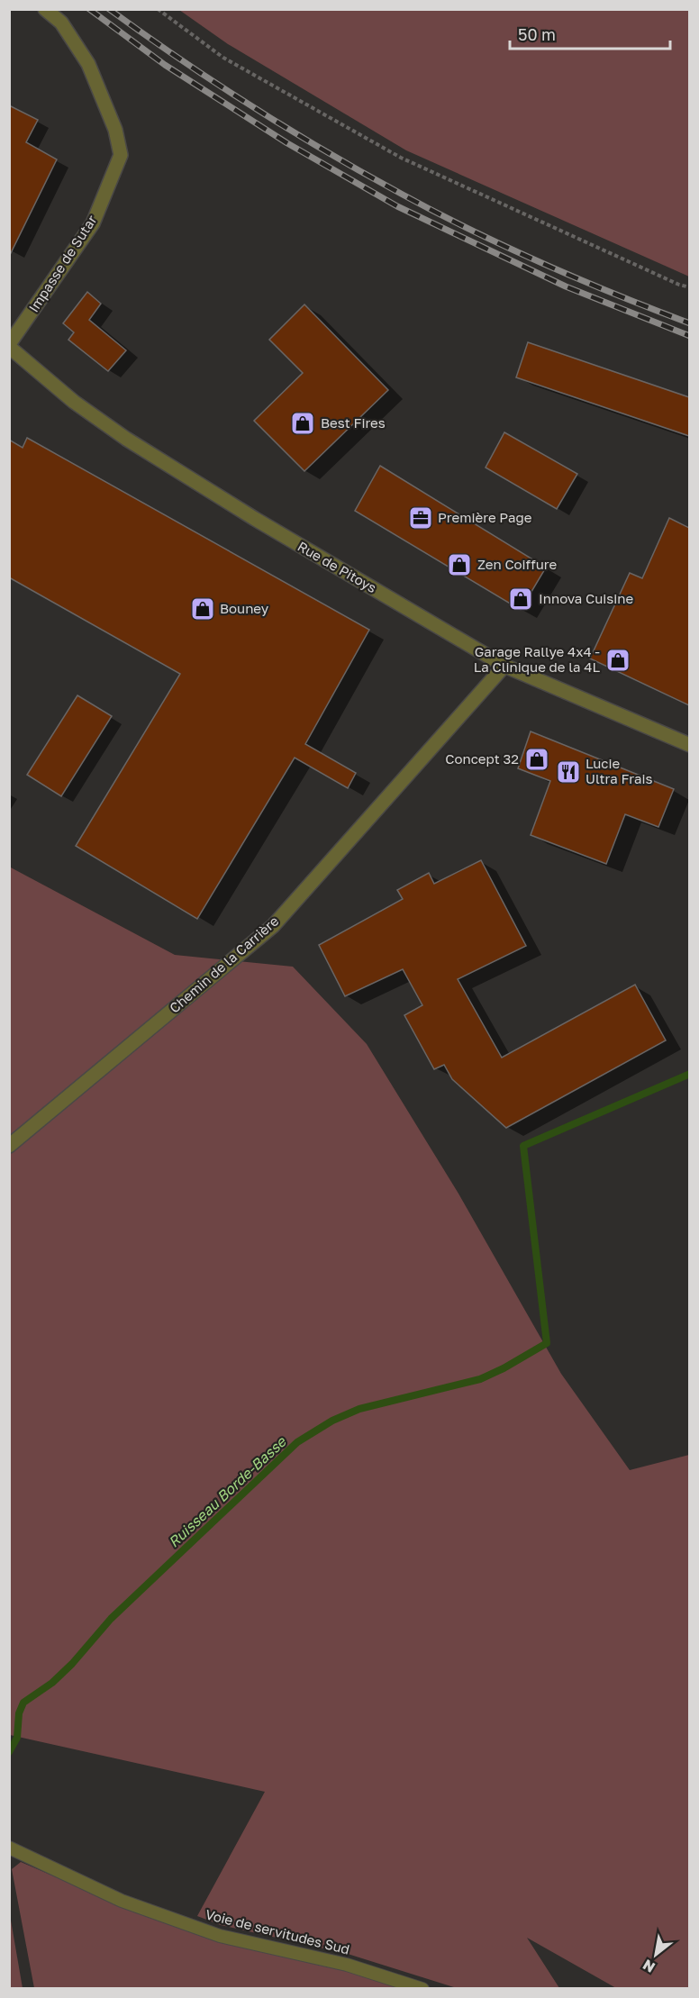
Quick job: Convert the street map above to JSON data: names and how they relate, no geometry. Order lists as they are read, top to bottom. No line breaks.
{"streets":{"street":["Impasse de Sutar","Rue de Pitoys","Chemin de la Carrière"],"lane":["Voie de servitudes Sud"]},"crossings":[["Impasse de Sutar","Rue de Pitoys"],["Rue de Pitoys","Chemin de la Carrière"]],"water":["Ruisseau Borde-Basse"],"places":{"shop":["Best Fires","Zen Coiffure","Innova Cuisine","Bouney","Garage Rallye 4x4 - La Clinique de la 4L","Concept 32"],"office":["Première Page"],"restaurant":["Lucie Ultra Frais"]},"scale_bar":"50 m","north":"bottom left"}
